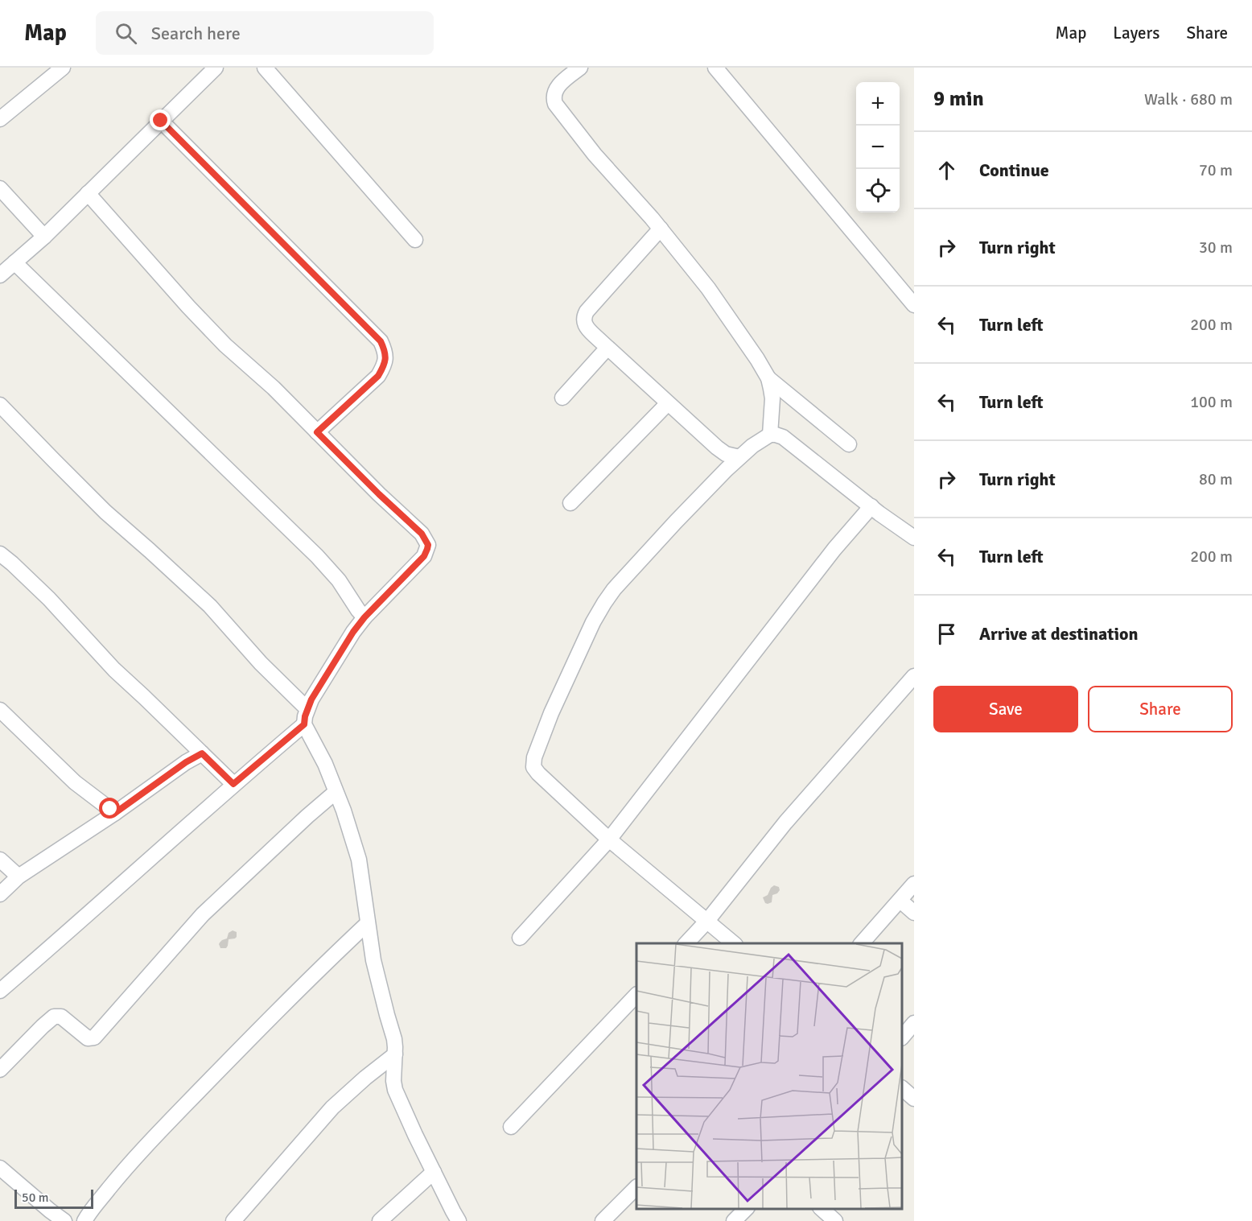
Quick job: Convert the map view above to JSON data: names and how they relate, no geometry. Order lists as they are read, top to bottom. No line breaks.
{"scale_bar":"50 m","page":{"header":"Map","search":"Search here","nav":["Map","Layers","Share"],"heading":["9 min","Walk · 680 m"],"map_buttons":["+","−"],"list":[["Continue","70 m"],["Turn right","30 m"],["Turn left","200 m"],["Turn left","100 m"],["Turn right","80 m"],["Turn left","200 m"],"Arrive at destination"],"buttons":["Save","Share"],"scale":"50 m"}}
